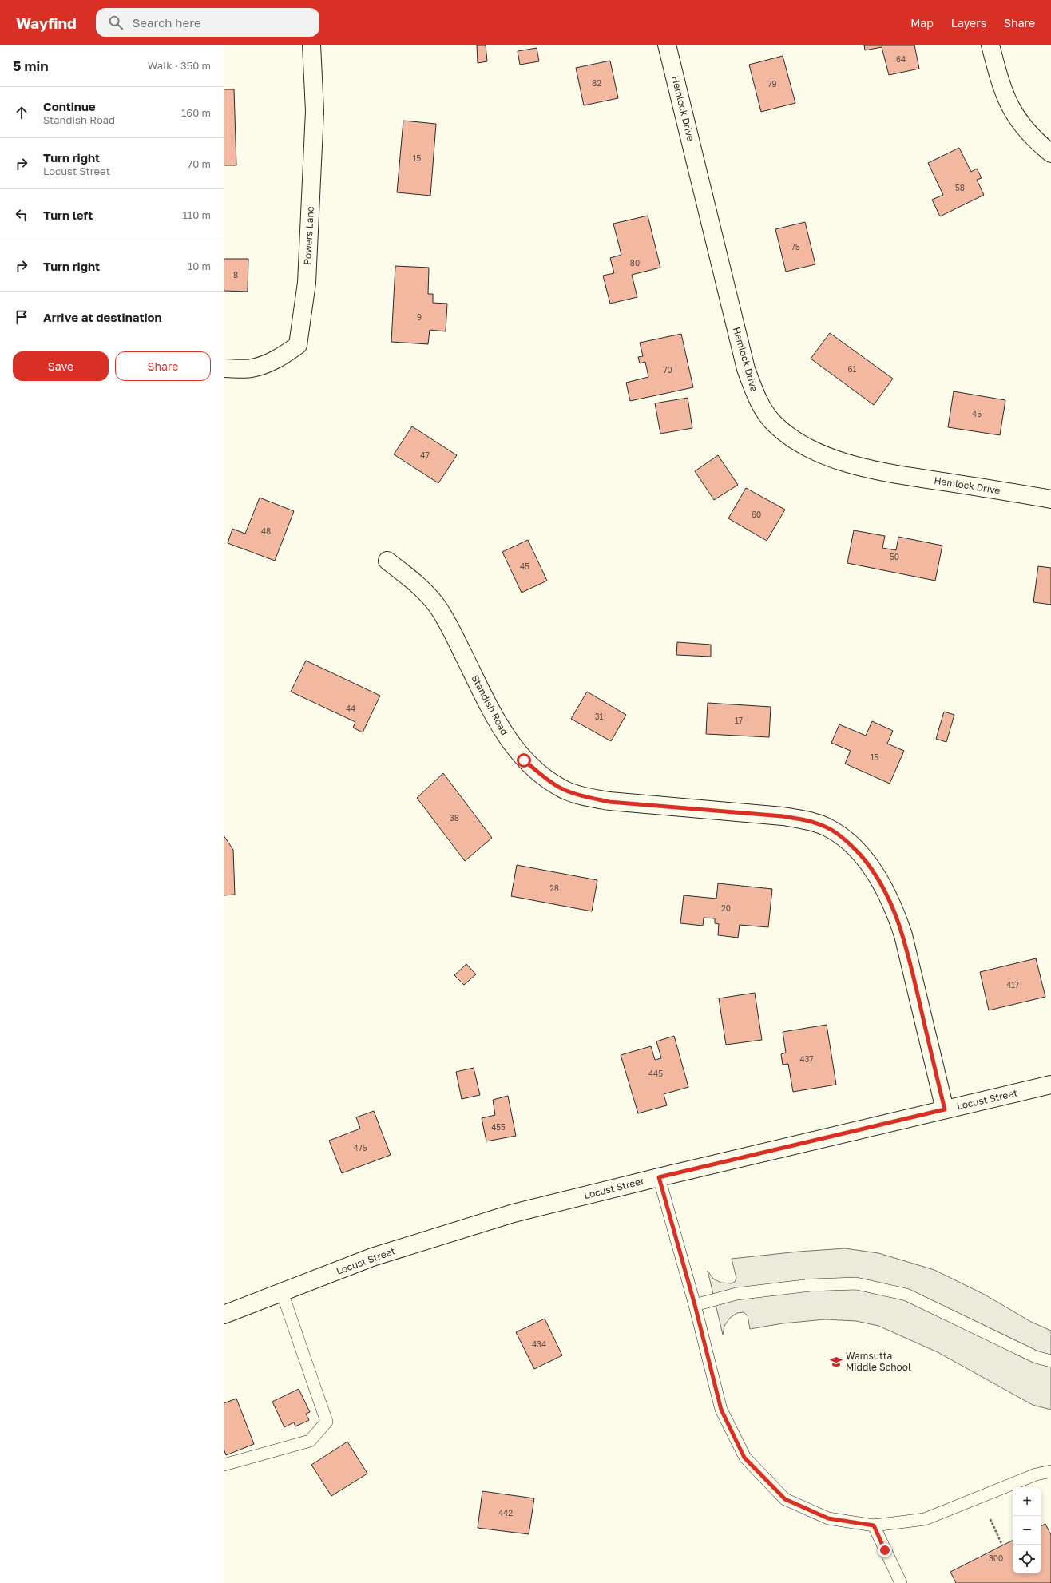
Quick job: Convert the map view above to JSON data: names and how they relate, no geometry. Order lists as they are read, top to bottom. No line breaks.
{"streets":{"street":["Hemlock Drive","Powers Lane","Standish Road","Locust Street"]},"crossings":[["Standish Road","Locust Street"]],"places":{"school or university":["Wamsutta Middle School"]},"house_numbers":["64","82","79","15","58","75","80","8","9","61","70","45","47","60","48","50","45","44","31","17","15","38","28","20","417","437","445","455","475","434","442","300"],"page":{"header":"Wayfind","search":"Search here","nav":["Map","Layers","Share"],"heading":["5 min","Walk · 350 m"],"list":[["Continue","Standish Road","160 m"],["Turn right","Locust Street","70 m"],["Turn left","110 m"],["Turn right","10 m"],"Arrive at destination"],"buttons":["Save","Share"],"map_buttons":["+","−"]}}
